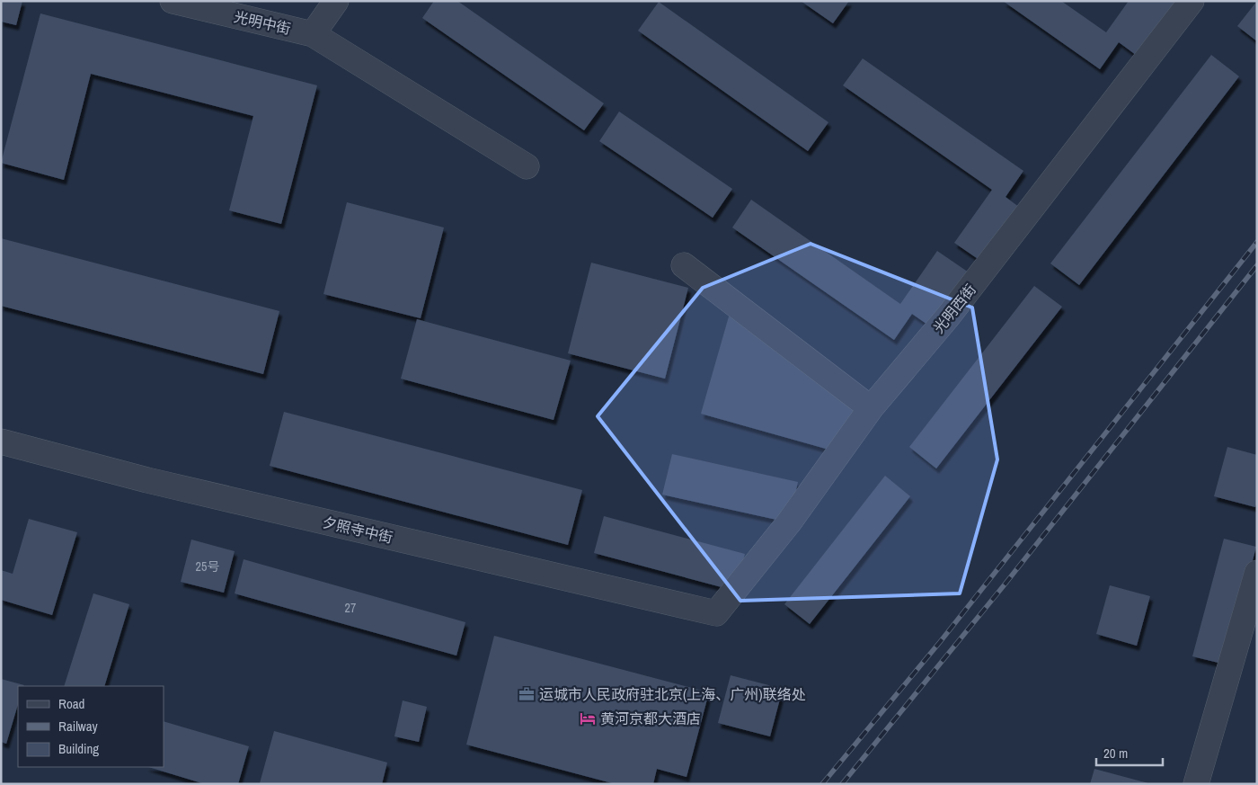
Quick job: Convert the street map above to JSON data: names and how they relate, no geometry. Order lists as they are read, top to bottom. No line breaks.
{"streets":{"street":["光明中街","光明西街","夕照寺中街"]},"crossings":[["光明西街","夕照寺中街"]],"places":{"office":["运城市人民政府驻北京(上海、广州)联络处"],"hotel":["黄河京都大酒店"]},"house_numbers":["25号","27"],"legend":["Road","Railway","Building"],"scale_bar":"20 m"}
